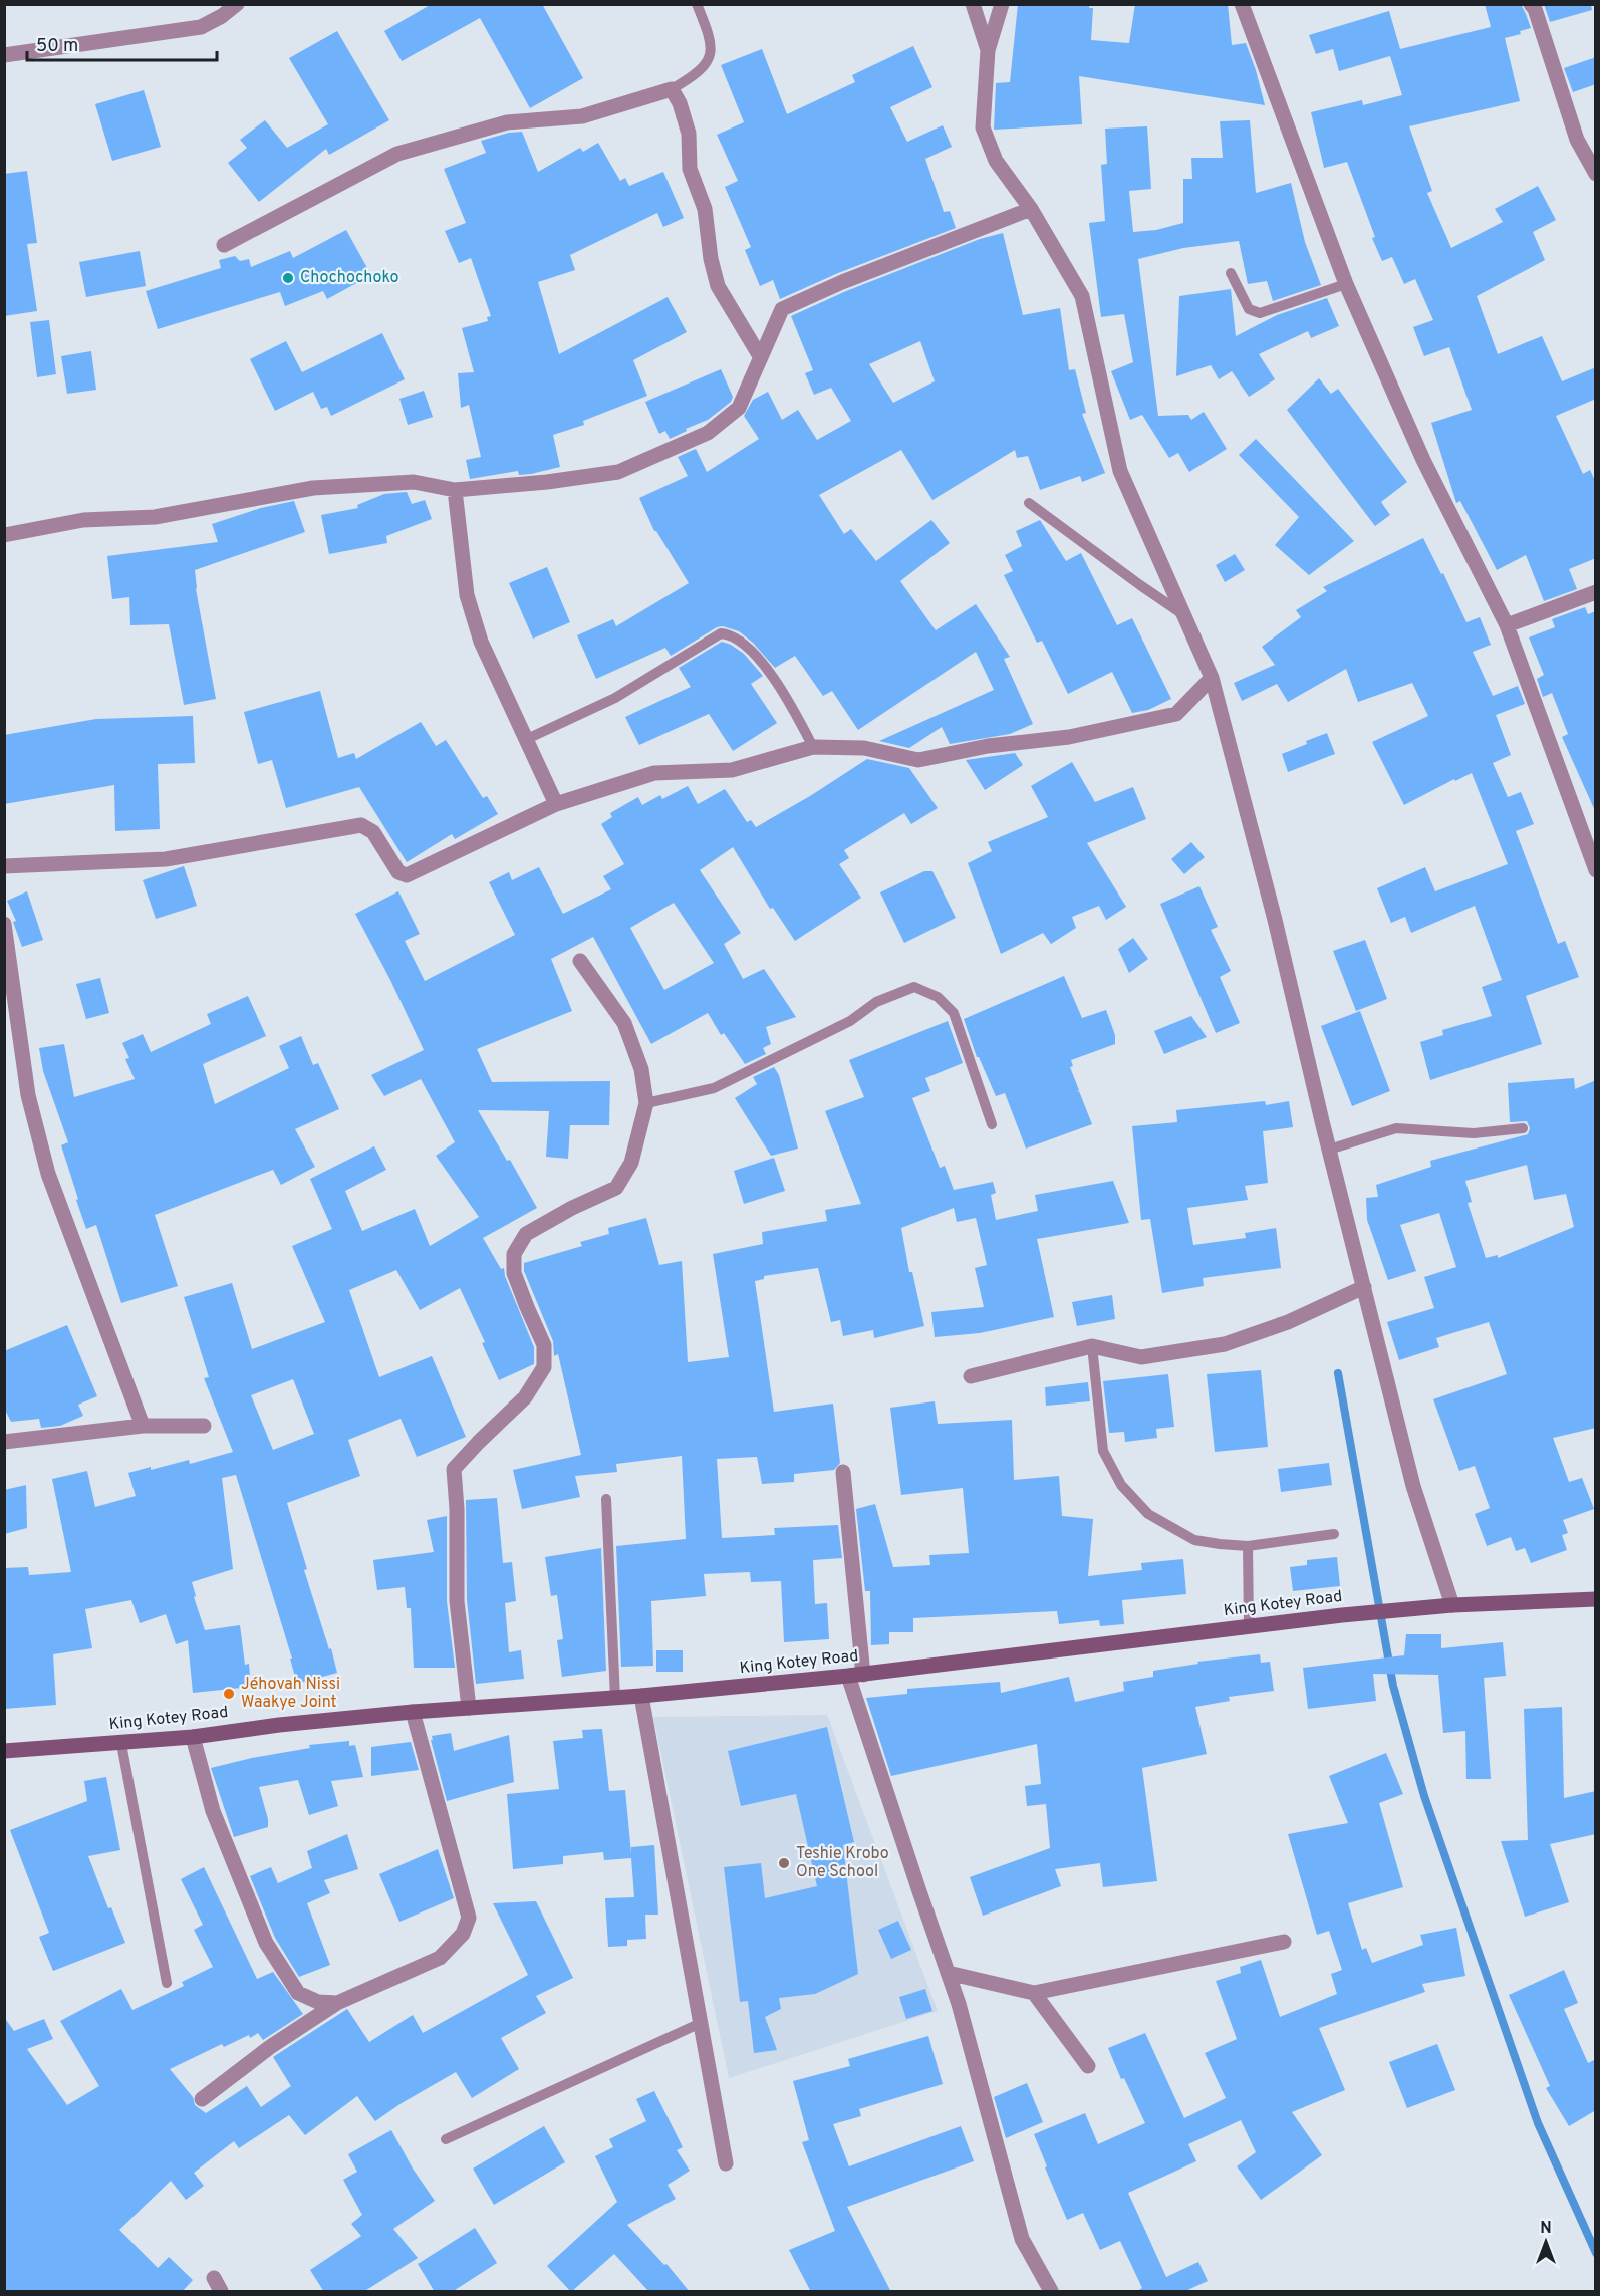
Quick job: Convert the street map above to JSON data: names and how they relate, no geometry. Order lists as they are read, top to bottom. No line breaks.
{"streets":{"street":["King Kotey Road"]},"places":["Chochochoko","Jéhovah Nissi Waakye Joint","Teshie Krobo One School"],"scale_bar":"50 m","north":"top"}
